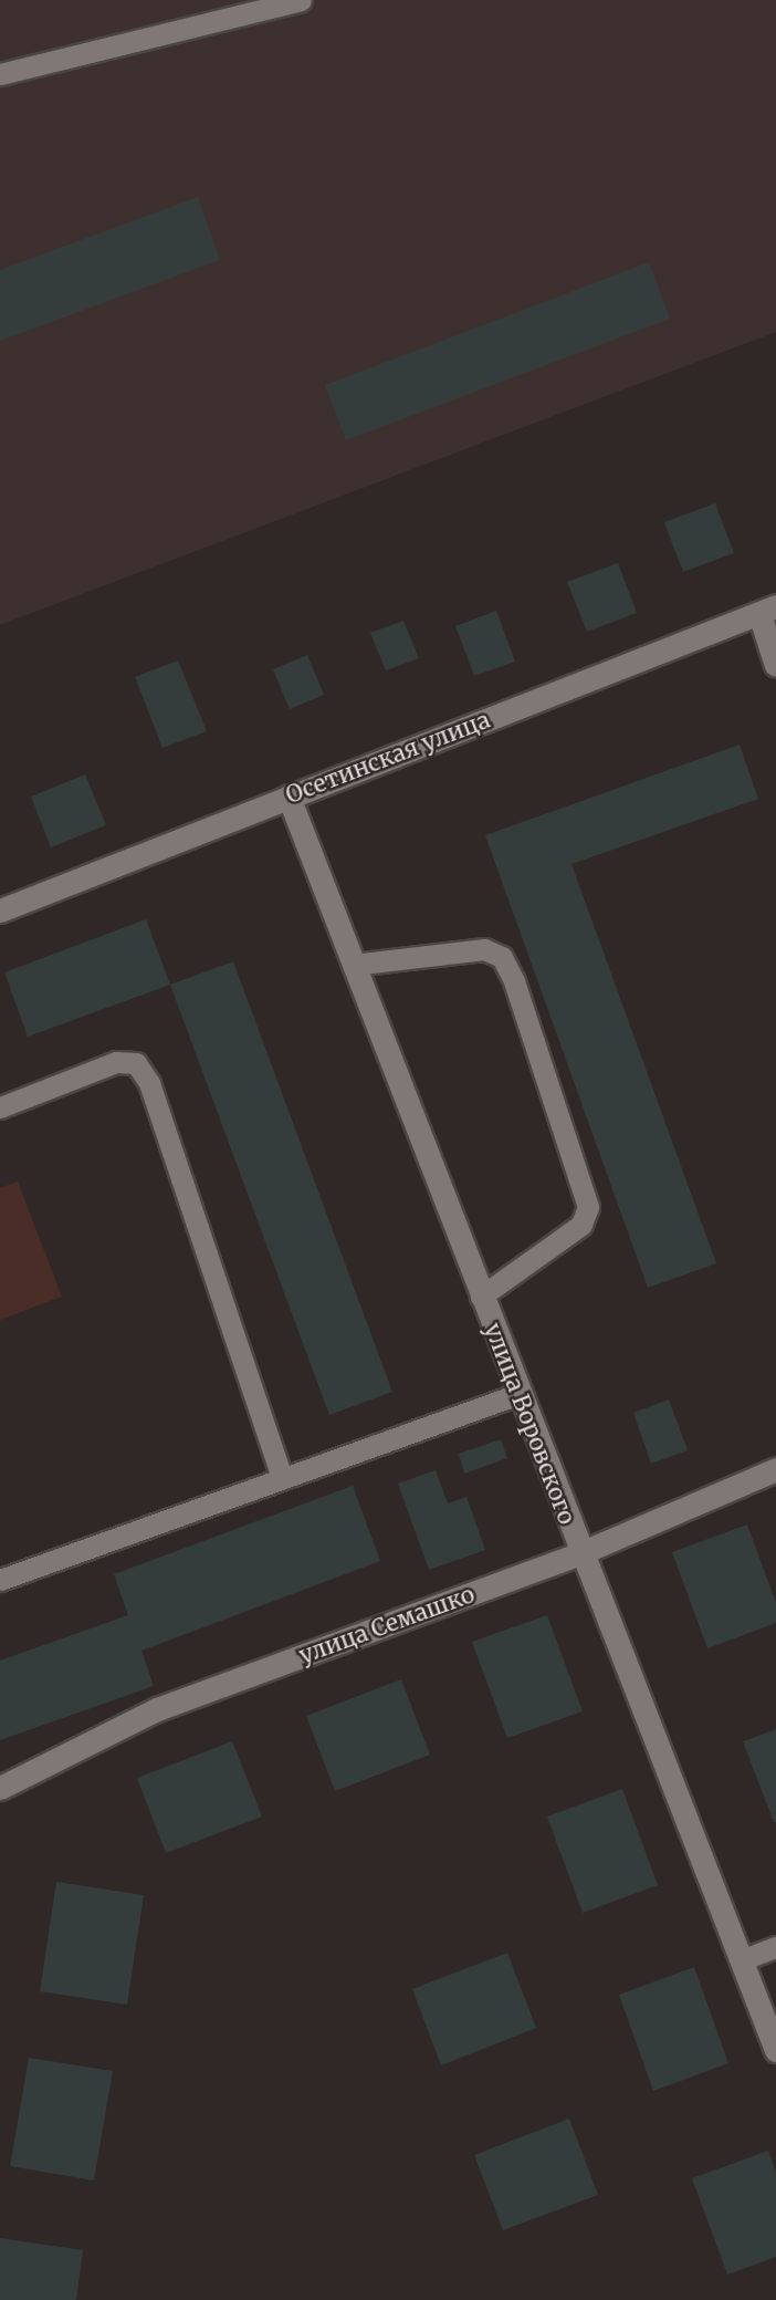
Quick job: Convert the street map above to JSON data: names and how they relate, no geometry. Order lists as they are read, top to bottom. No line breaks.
{"streets":{"street":["Осетинская улица","улица Воровского","улица Семашко"]},"crossings":[["Осетинская улица","улица Воровского"],["улица Воровского","улица Семашко"]]}
